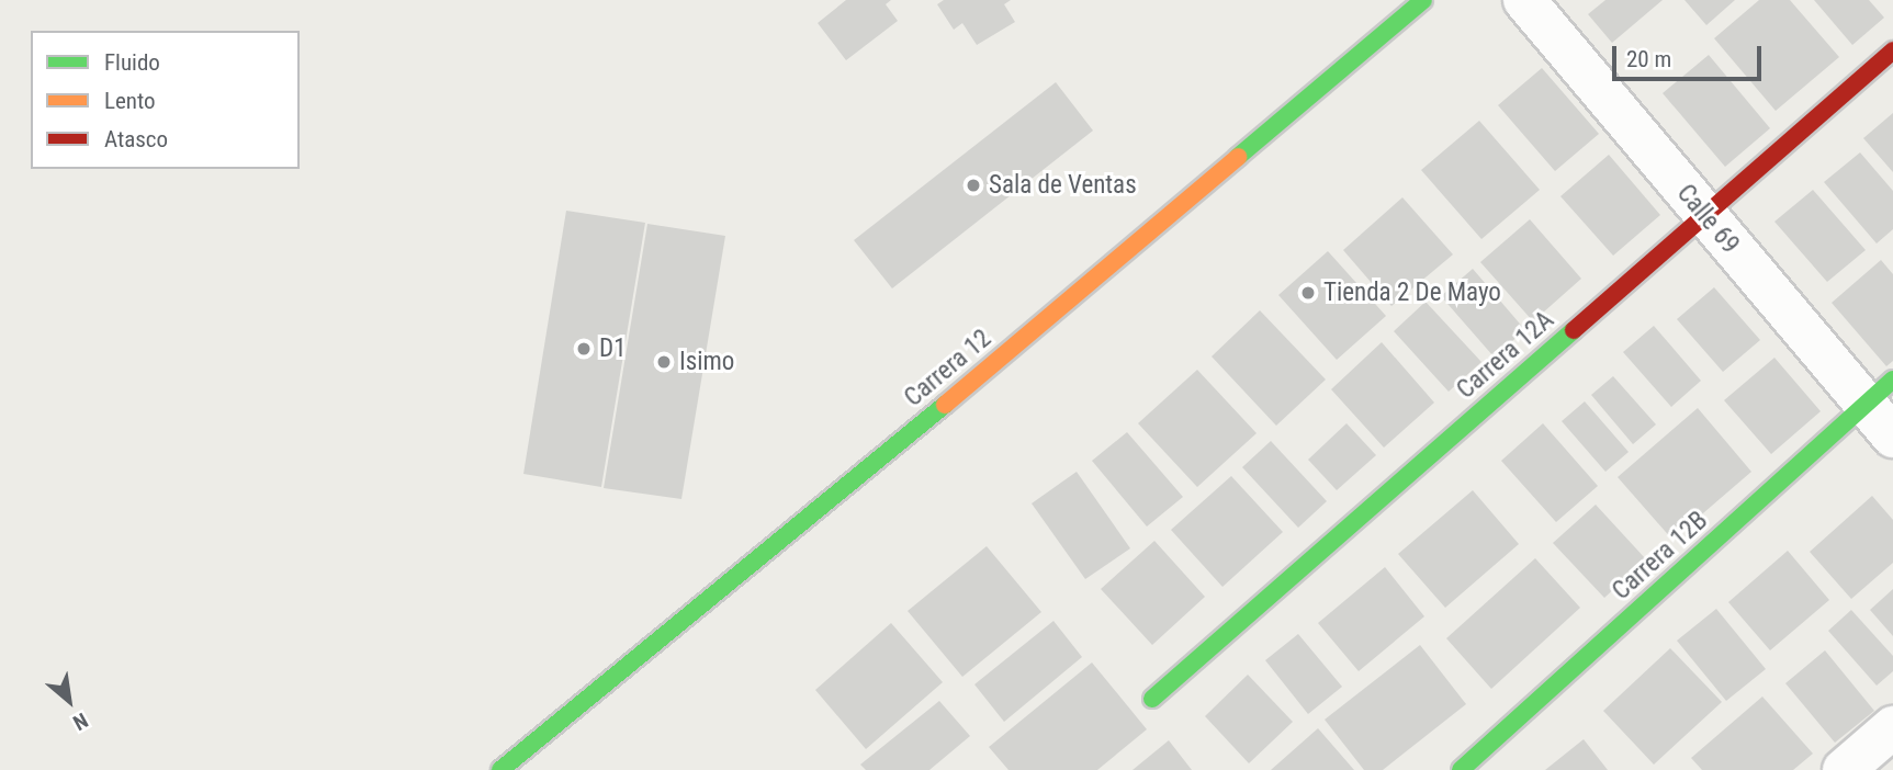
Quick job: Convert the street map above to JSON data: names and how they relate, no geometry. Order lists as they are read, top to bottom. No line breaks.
{"streets":{"street":["Calle 69","Carrera 12A","Carrera 12","Carrera 12B"]},"crossings":[["Calle 69","Carrera 12A"],["Calle 69","Carrera 12B"]],"places":["Sala de Ventas","Tienda 2 De Mayo","D1","Isimo"],"legend":["Fluido","Lento","Atasco"],"scale_bar":"20 m","north":"bottom right"}
